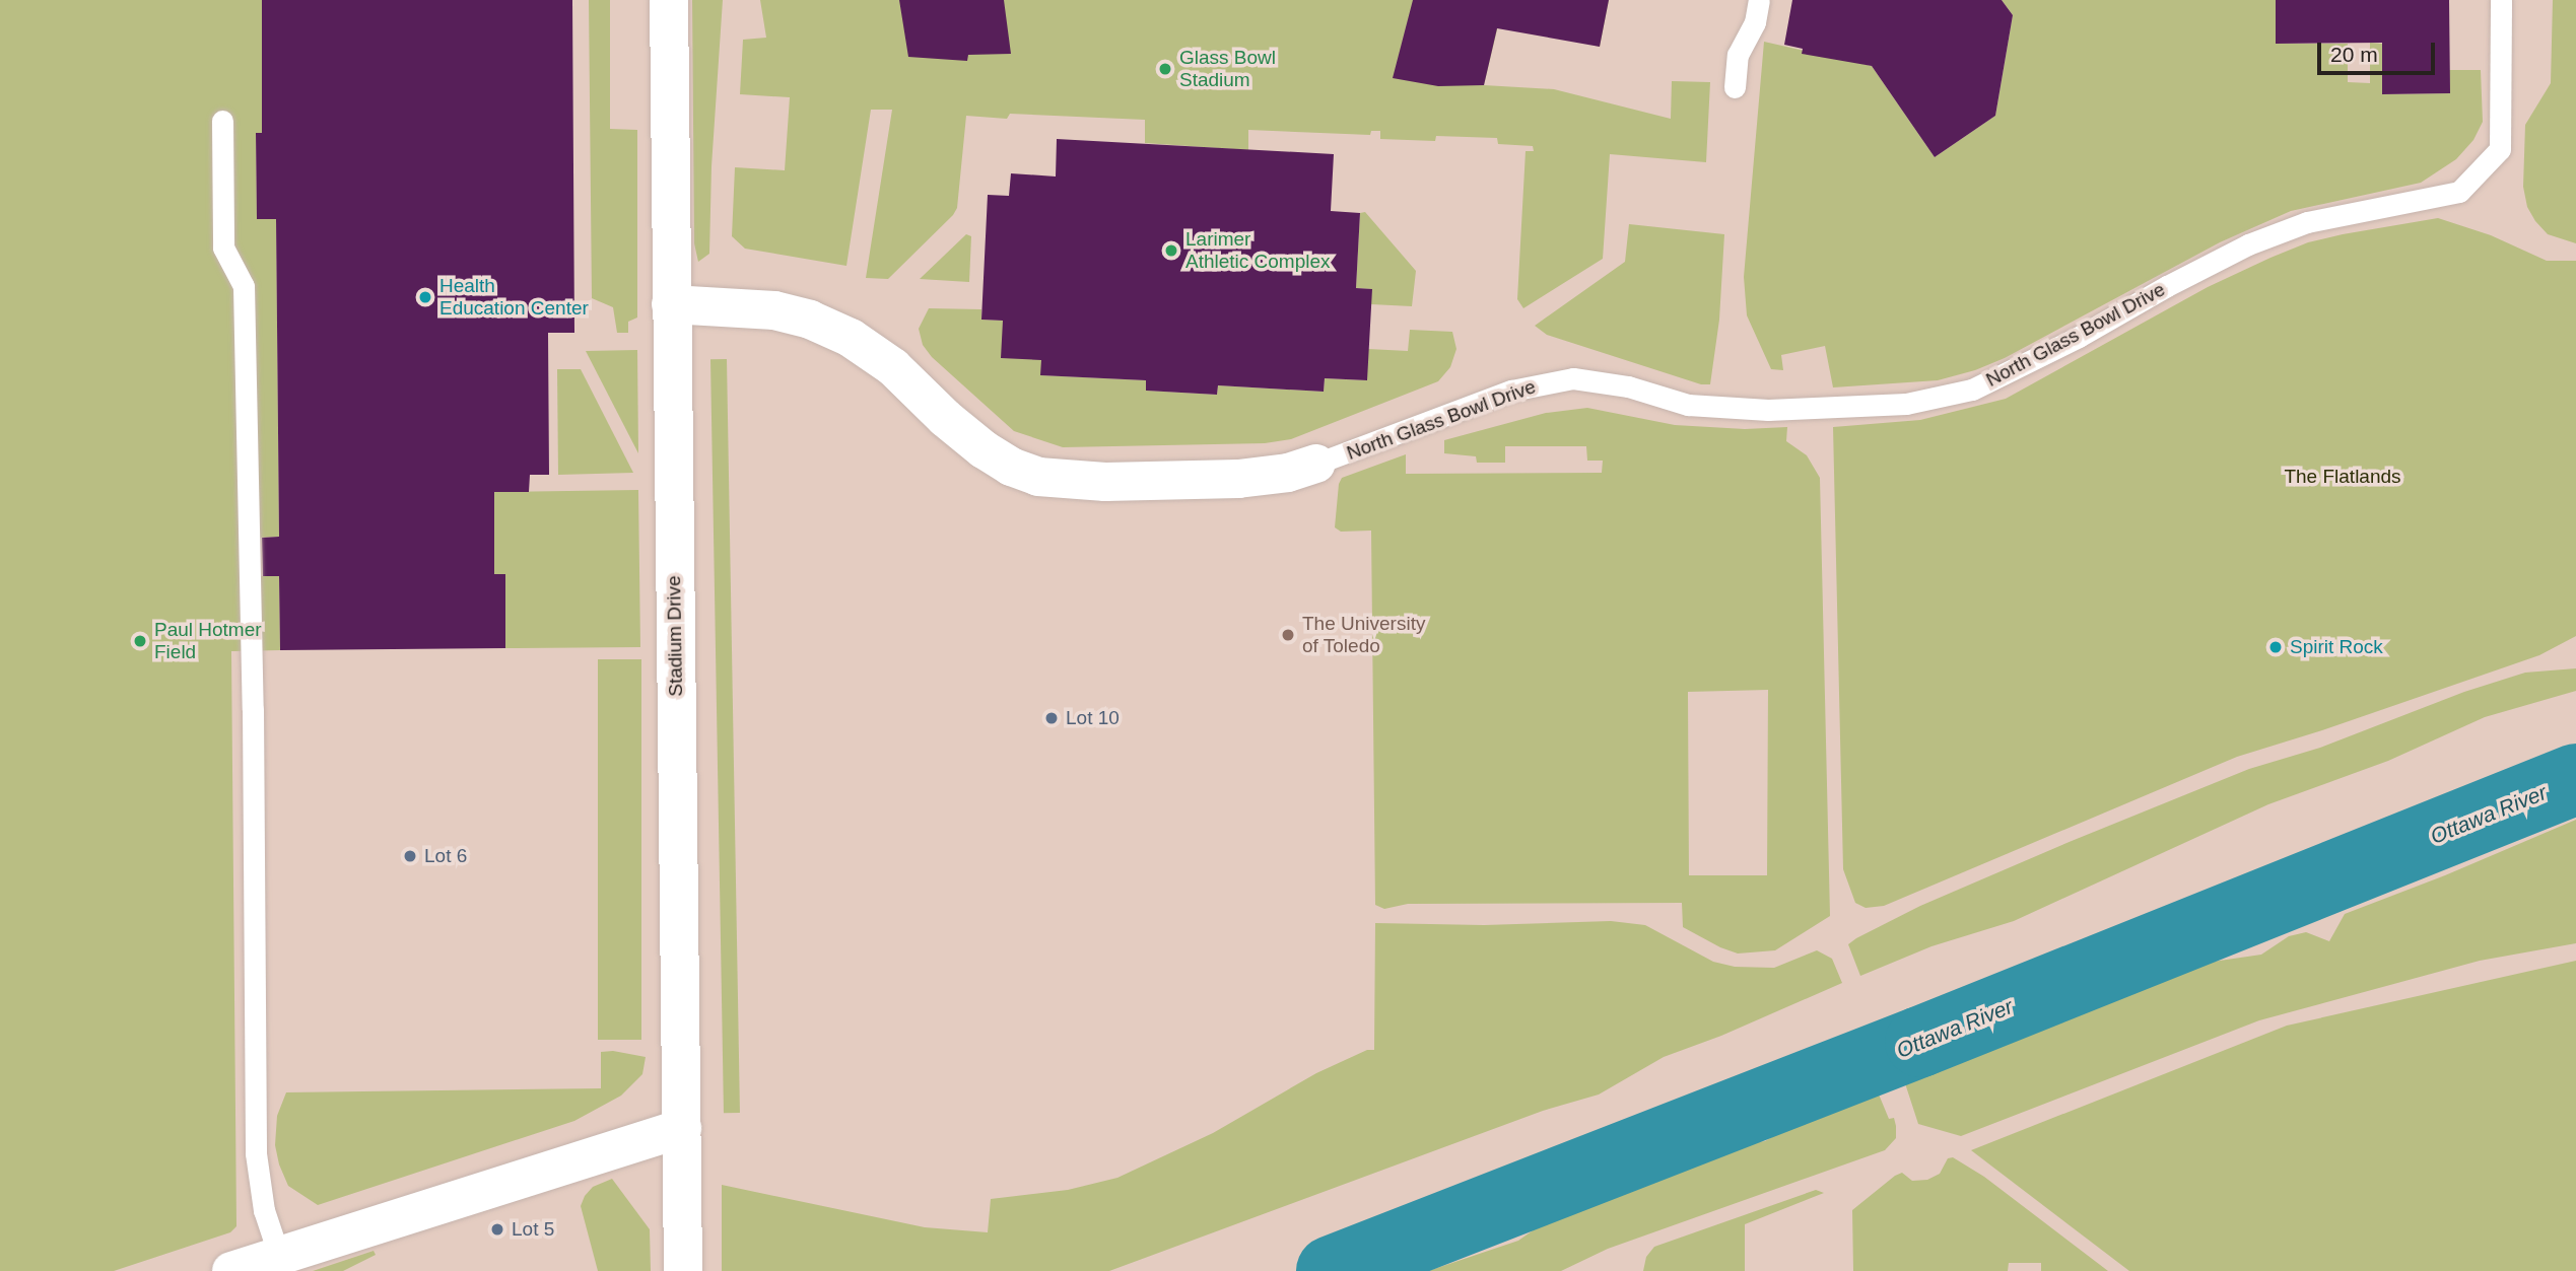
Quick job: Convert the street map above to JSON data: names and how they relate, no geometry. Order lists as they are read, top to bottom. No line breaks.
{"streets":{"street":["North Glass Bowl Drive","Stadium Drive"]},"crossings":[["North Glass Bowl Drive","Stadium Drive"]],"water":["Ottawa River"],"parks":["The Flatlands"],"places":["Glass Bowl Stadium","Larimer Athletic Complex","Health Education Center","The University of Toledo","Paul Hotmer Field","Spirit Rock","Lot 10","Lot 6","Lot 5"],"scale_bar":"20 m"}
